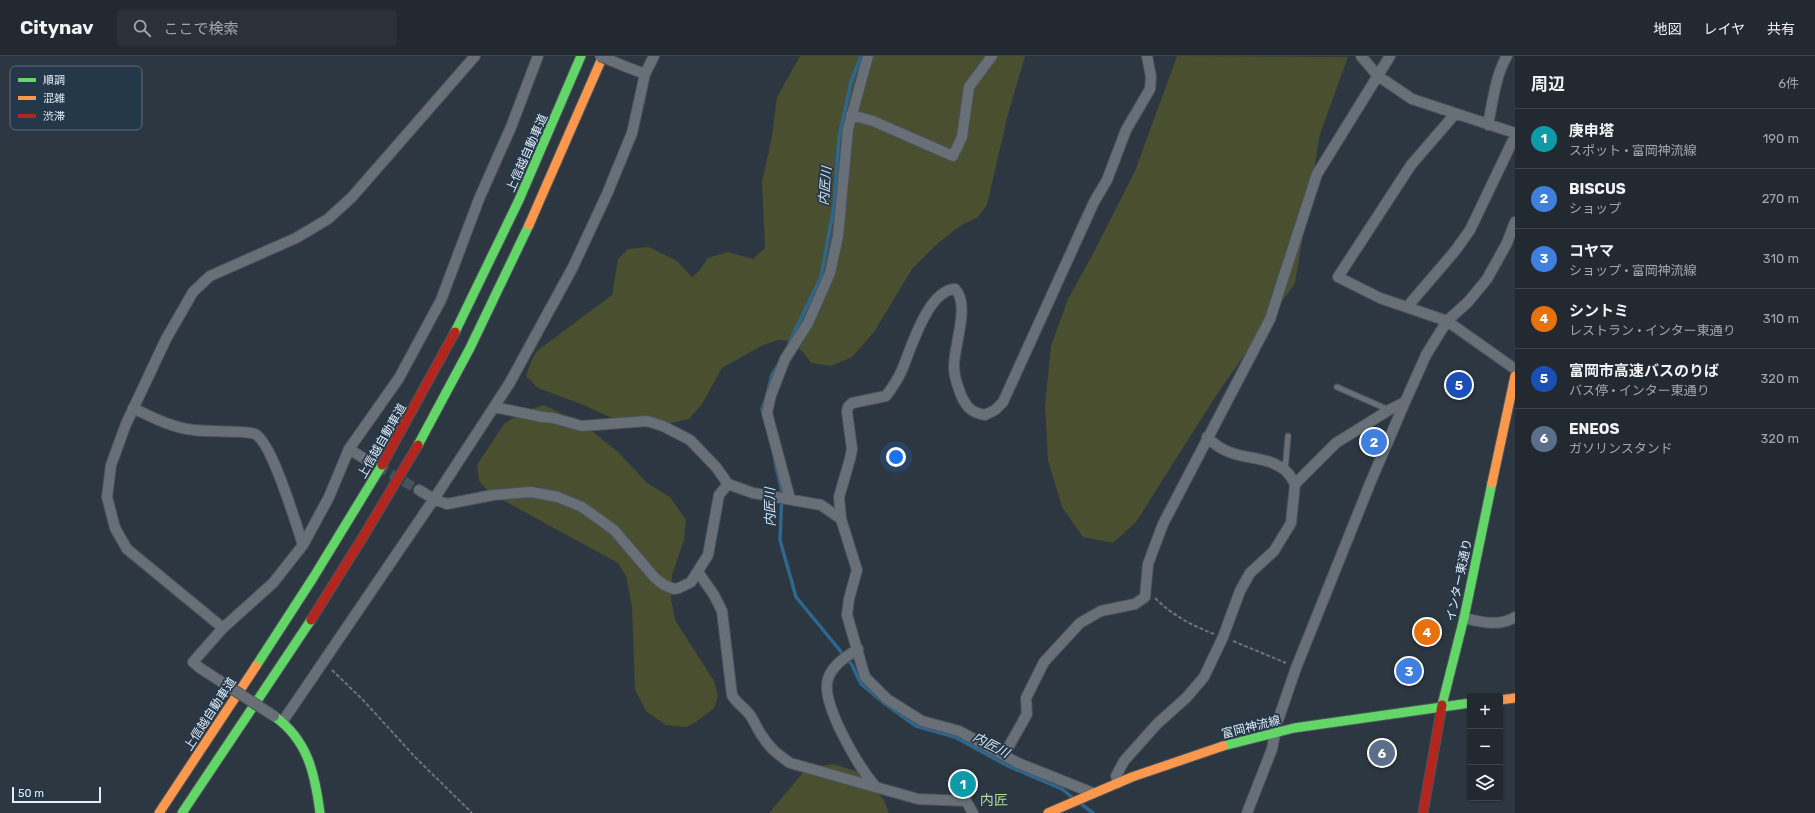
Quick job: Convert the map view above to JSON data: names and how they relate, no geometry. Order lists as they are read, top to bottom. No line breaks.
{"streets":{"main road":["上信越自動車道","インター東通り","富岡神流線"]},"crossings":[["インター東通り","富岡神流線"]],"districts":["内匠"],"water":["内匠川"],"legend":["順調","混雑","渋滞"],"scale_bar":"50 m","page":{"header":"Citynav","search":"ここで検索","nav":["地図","レイヤ","共有"],"heading":["周辺","6件"],"list":[{"mark":"1","name":"庚申塔","note":"スポット · 富岡神流線","value":"190 m"},{"mark":"2","name":"BISCUS","note":"ショップ","value":"270 m"},{"mark":"3","name":"コヤマ","note":"ショップ · 富岡神流線","value":"310 m"},{"mark":"4","name":"シントミ","note":"レストラン · インター東通り","value":"310 m"},{"mark":"5","name":"富岡市高速バスのりば","note":"バス停 · インター東通り","value":"320 m"},{"mark":"6","name":"ENEOS","note":"ガソリンスタンド","value":"320 m"}],"pins":["5","2","4","3","6","1"],"map_buttons":["+","−"],"scale":"50 m"}}
